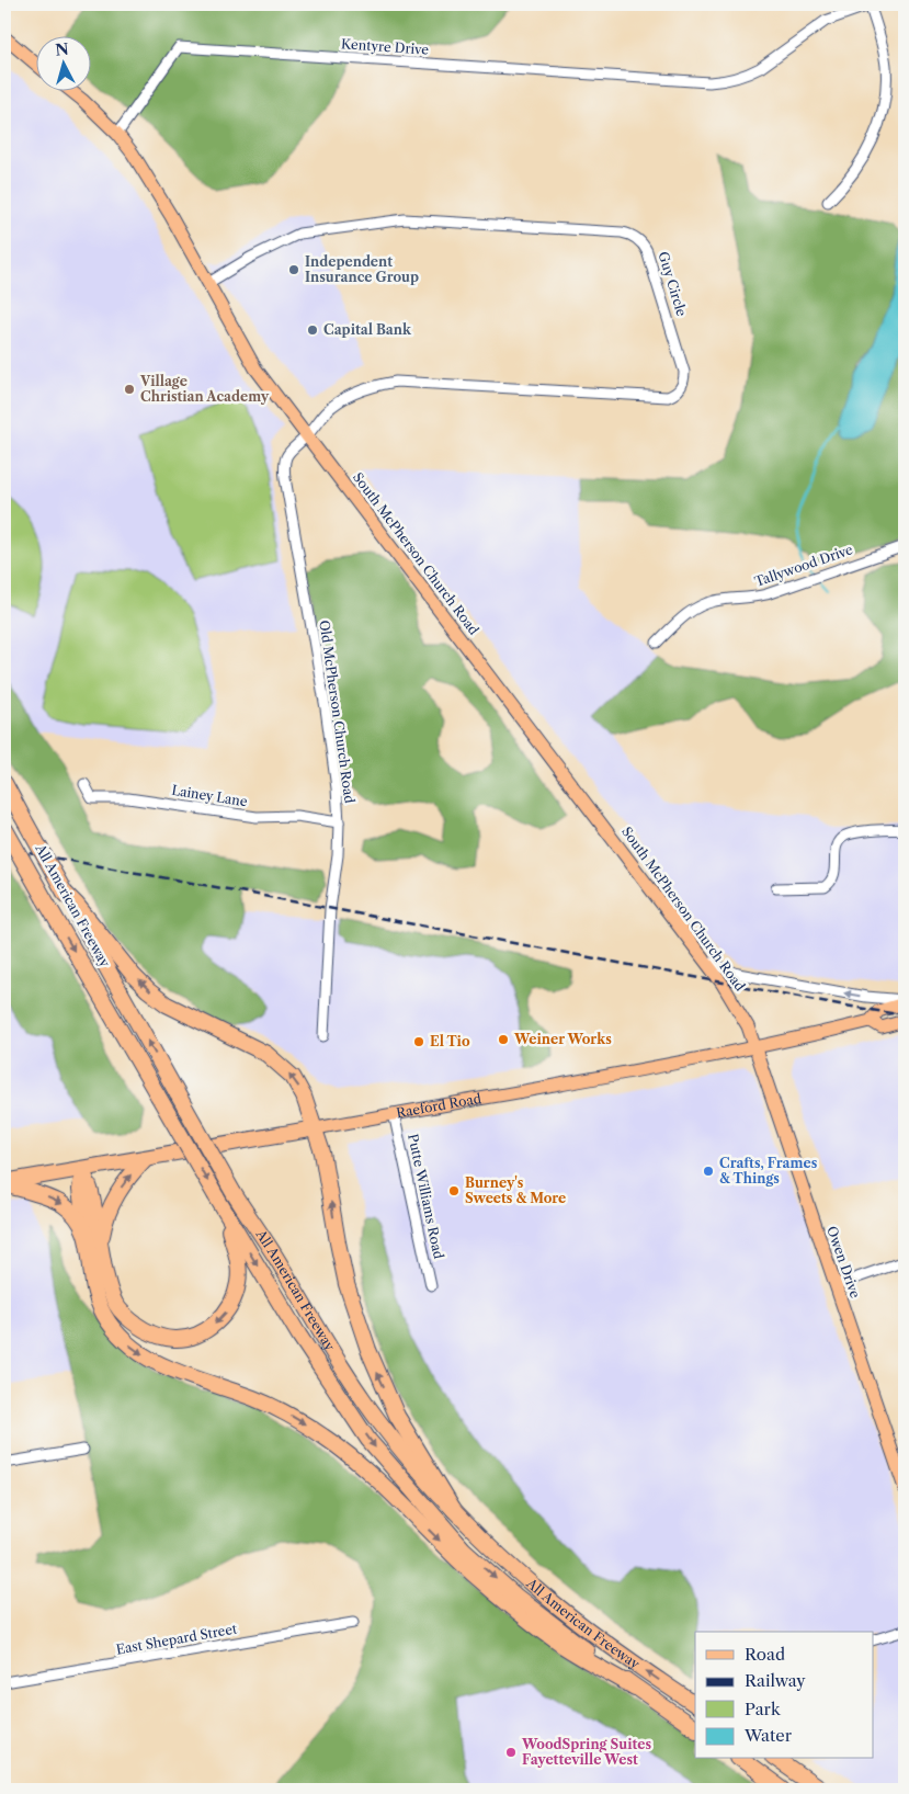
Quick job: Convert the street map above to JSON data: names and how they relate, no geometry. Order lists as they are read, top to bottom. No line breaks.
{"streets":{"highway":["All American Freeway","Raeford Road"],"main road":["South McPherson Church Road","Owen Drive"],"street":["Kentyre Drive","Guy Circle","Tallywood Drive","Old McPherson Church Road","Lainey Lane","Putte Williams Road","East Shepard Street"]},"crossings":[["Kentyre Drive","South McPherson Church Road"],["Guy Circle","South McPherson Church Road"],["Guy Circle","Old McPherson Church Road"],["South McPherson Church Road","Old McPherson Church Road"],["South McPherson Church Road","Raeford Road"],["South McPherson Church Road","Owen Drive"],["Old McPherson Church Road","Lainey Lane"],["Raeford Road","Putte Williams Road"],["Raeford Road","Owen Drive"]],"places":["Independent Insurance Group","Capital Bank","Village Christian Academy","Weiner Works","El Tio","Crafts, Frames & Things","Burney's Sweets & More","WoodSpring Suites Fayetteville West"],"legend":["Road","Railway","Park","Water"],"north":"top"}
